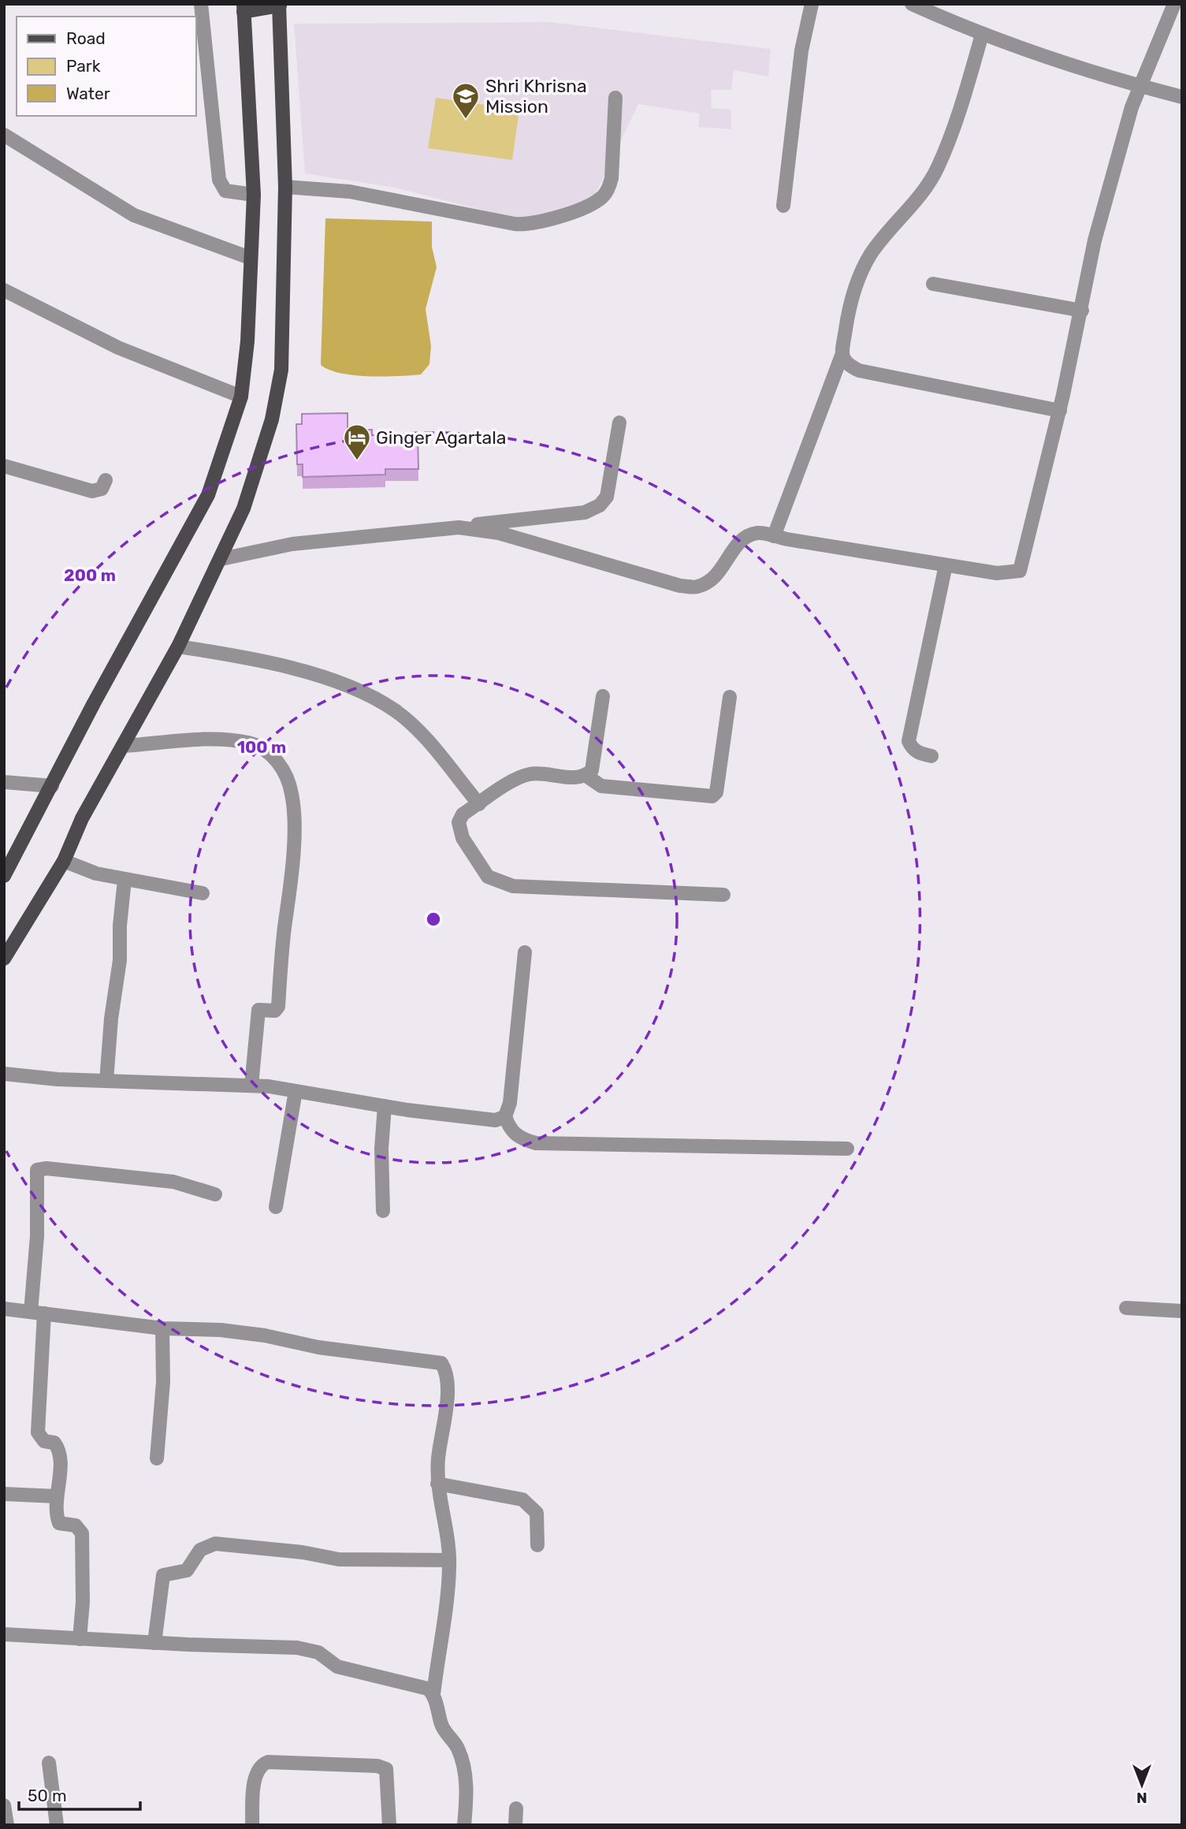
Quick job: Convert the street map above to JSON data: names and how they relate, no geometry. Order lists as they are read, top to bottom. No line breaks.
{"places":{"school or university":["Shri Khrisna Mission"],"hotel":["Ginger Agartala"]},"legend":["Road","Park","Water"],"scale_bar":"50 m","north":"bottom","rings":["200 m","100 m"]}
